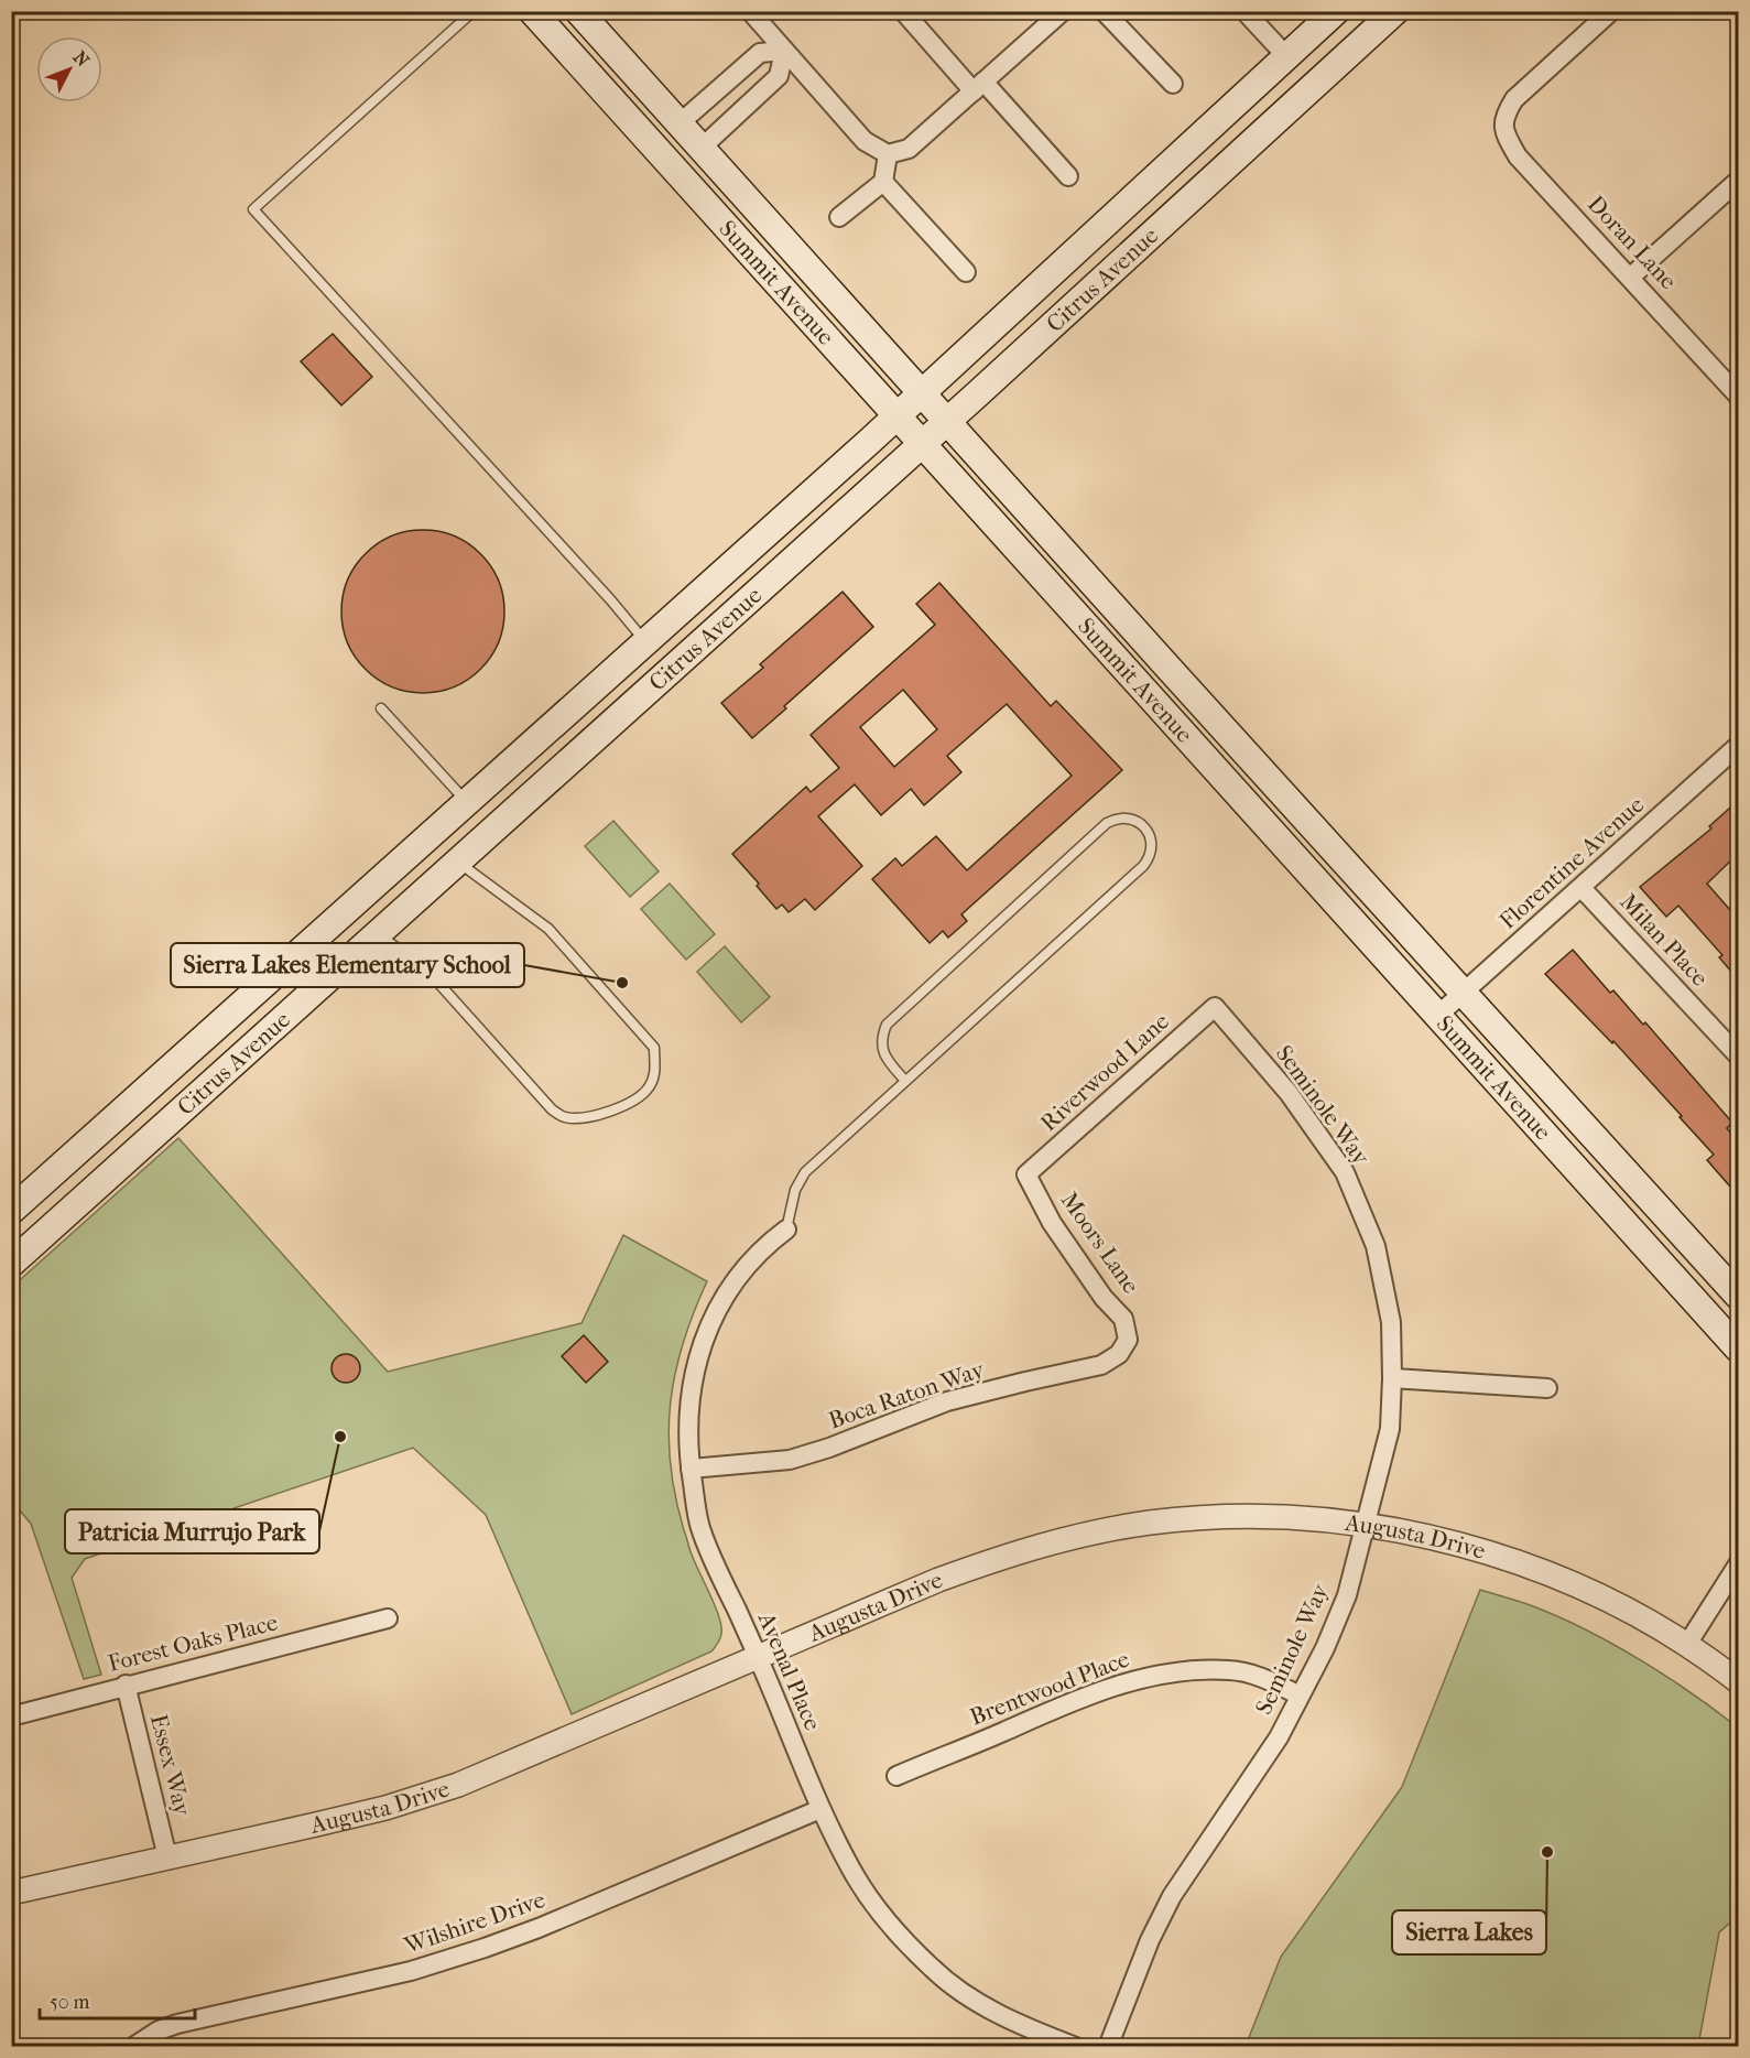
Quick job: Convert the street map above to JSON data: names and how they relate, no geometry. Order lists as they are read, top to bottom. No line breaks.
{"streets":{"main road":["Citrus Avenue","Summit Avenue"],"street":["Doran Lane","Florentine Avenue","Milan Place","Riverwood Lane","Seminole Way","Moors Lane","Boca Raton Way","Augusta Drive","Forest Oaks Place","Avenal Place","Brentwood Place","Essex Way","Wilshire Drive"]},"crossings":[["Citrus Avenue","Summit Avenue"],["Summit Avenue","Florentine Avenue"],["Florentine Avenue","Milan Place"],["Riverwood Lane","Seminole Way"],["Riverwood Lane","Moors Lane"],["Seminole Way","Augusta Drive"],["Seminole Way","Brentwood Place"],["Moors Lane","Boca Raton Way"],["Boca Raton Way","Avenal Place"],["Augusta Drive","Avenal Place"],["Augusta Drive","Essex Way"],["Forest Oaks Place","Essex Way"],["Avenal Place","Wilshire Drive"]],"places":["Sierra Lakes Elementary School","Patricia Murrujo Park","Sierra Lakes"],"scale_bar":"50 m","north":"top right"}
